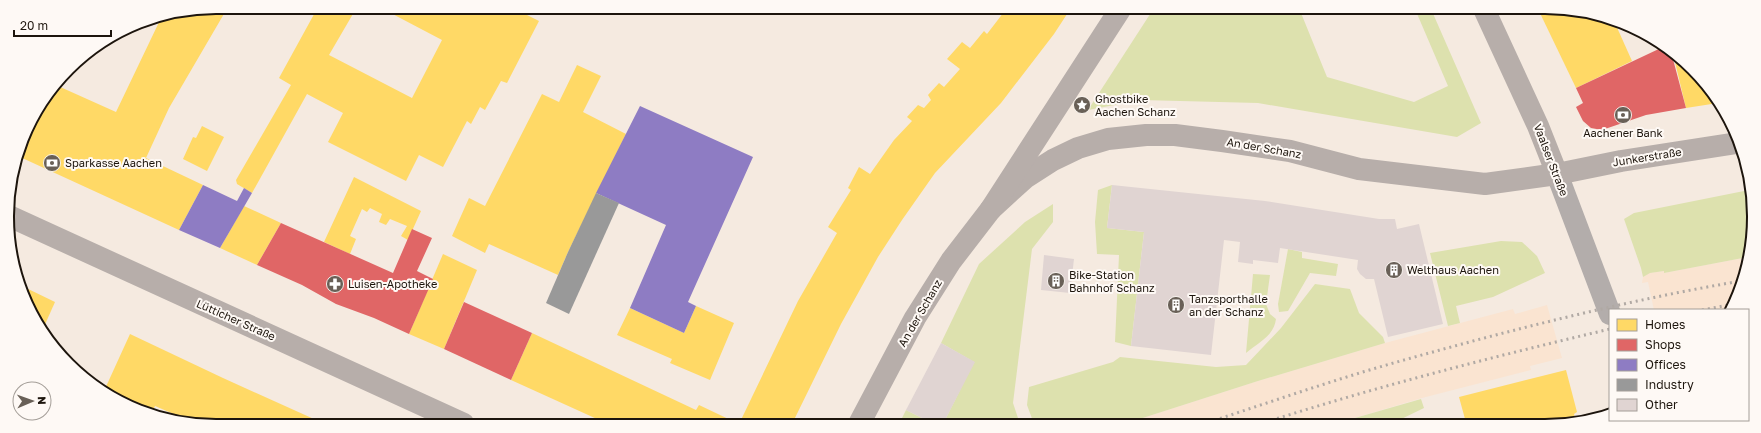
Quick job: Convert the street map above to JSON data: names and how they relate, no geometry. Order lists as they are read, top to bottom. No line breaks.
{"streets":{"main road":["An der Schanz","Junkerstraße","Vaalser Straße","Lütticher Straße"]},"crossings":[["An der Schanz","Junkerstraße"],["An der Schanz","Vaalser Straße"],["Junkerstraße","Vaalser Straße"]],"places":{"place":["Ghostbike Aachen Schanz"],"bank":["Aachener Bank","Sparkasse Aachen"],"building":["Welthaus Aachen","Bike-Station Bahnhof Schanz","Tanzsporthalle an der Schanz"],"pharmacy":["Luisen-Apotheke"]},"legend":["Homes","Shops","Offices","Industry","Other"],"scale_bar":"20 m","north":"right"}
